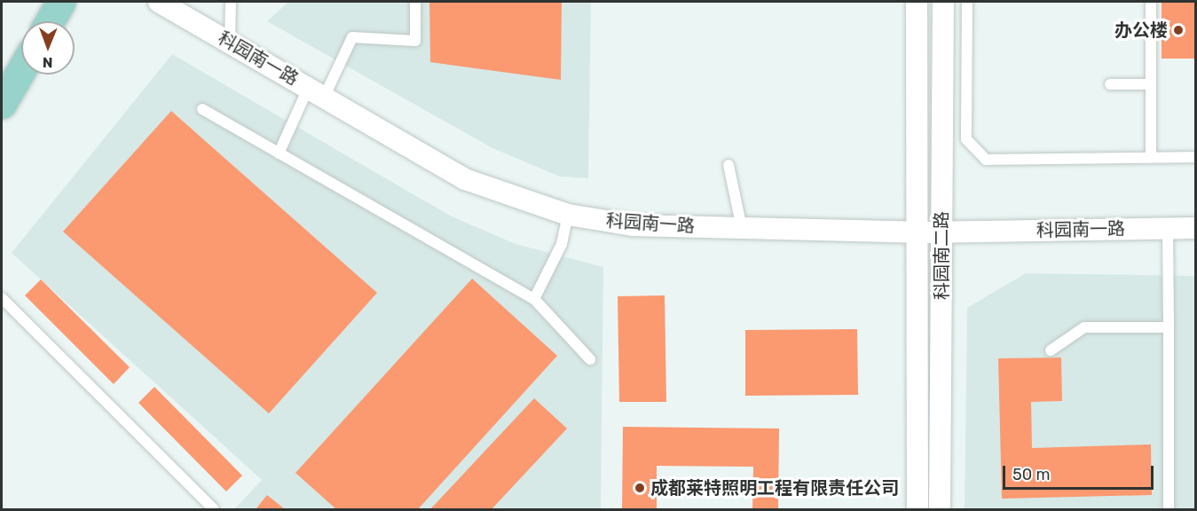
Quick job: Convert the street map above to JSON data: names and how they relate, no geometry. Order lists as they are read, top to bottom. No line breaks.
{"streets":{"street":["科园南一路","科园南二路"]},"crossings":[["科园南一路","科园南二路"]],"places":["办公楼","成都莱特照明工程有限责任公司"],"scale_bar":"50 m","north":"bottom"}
